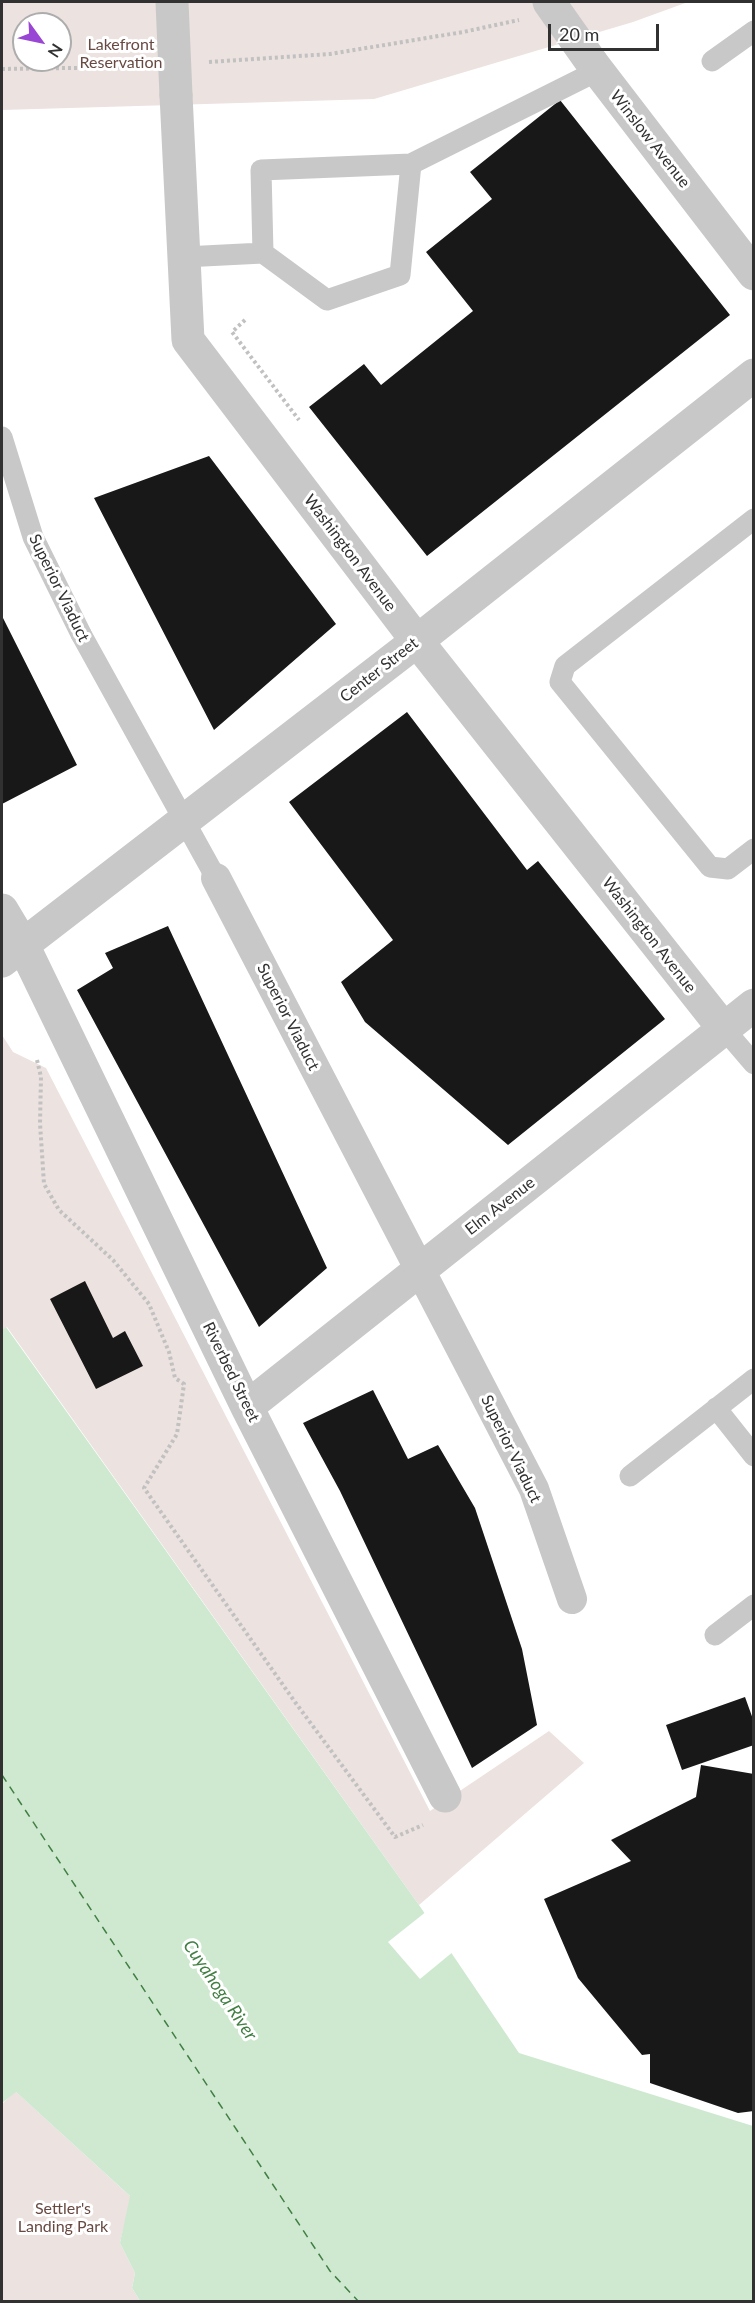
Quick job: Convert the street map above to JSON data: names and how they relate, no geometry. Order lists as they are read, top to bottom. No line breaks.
{"streets":{"street":["Winslow Avenue","Washington Avenue","Superior Viaduct","Center Street","Elm Avenue","Riverbed Street"]},"crossings":[["Washington Avenue","Center Street"],["Washington Avenue","Elm Avenue"],["Center Street","Riverbed Street"],["Elm Avenue","Riverbed Street"]],"water":["Cuyahoga River"],"parks":["Lakefront Reservation","Settler's Landing Park"],"scale_bar":"20 m","north":"bottom right"}
